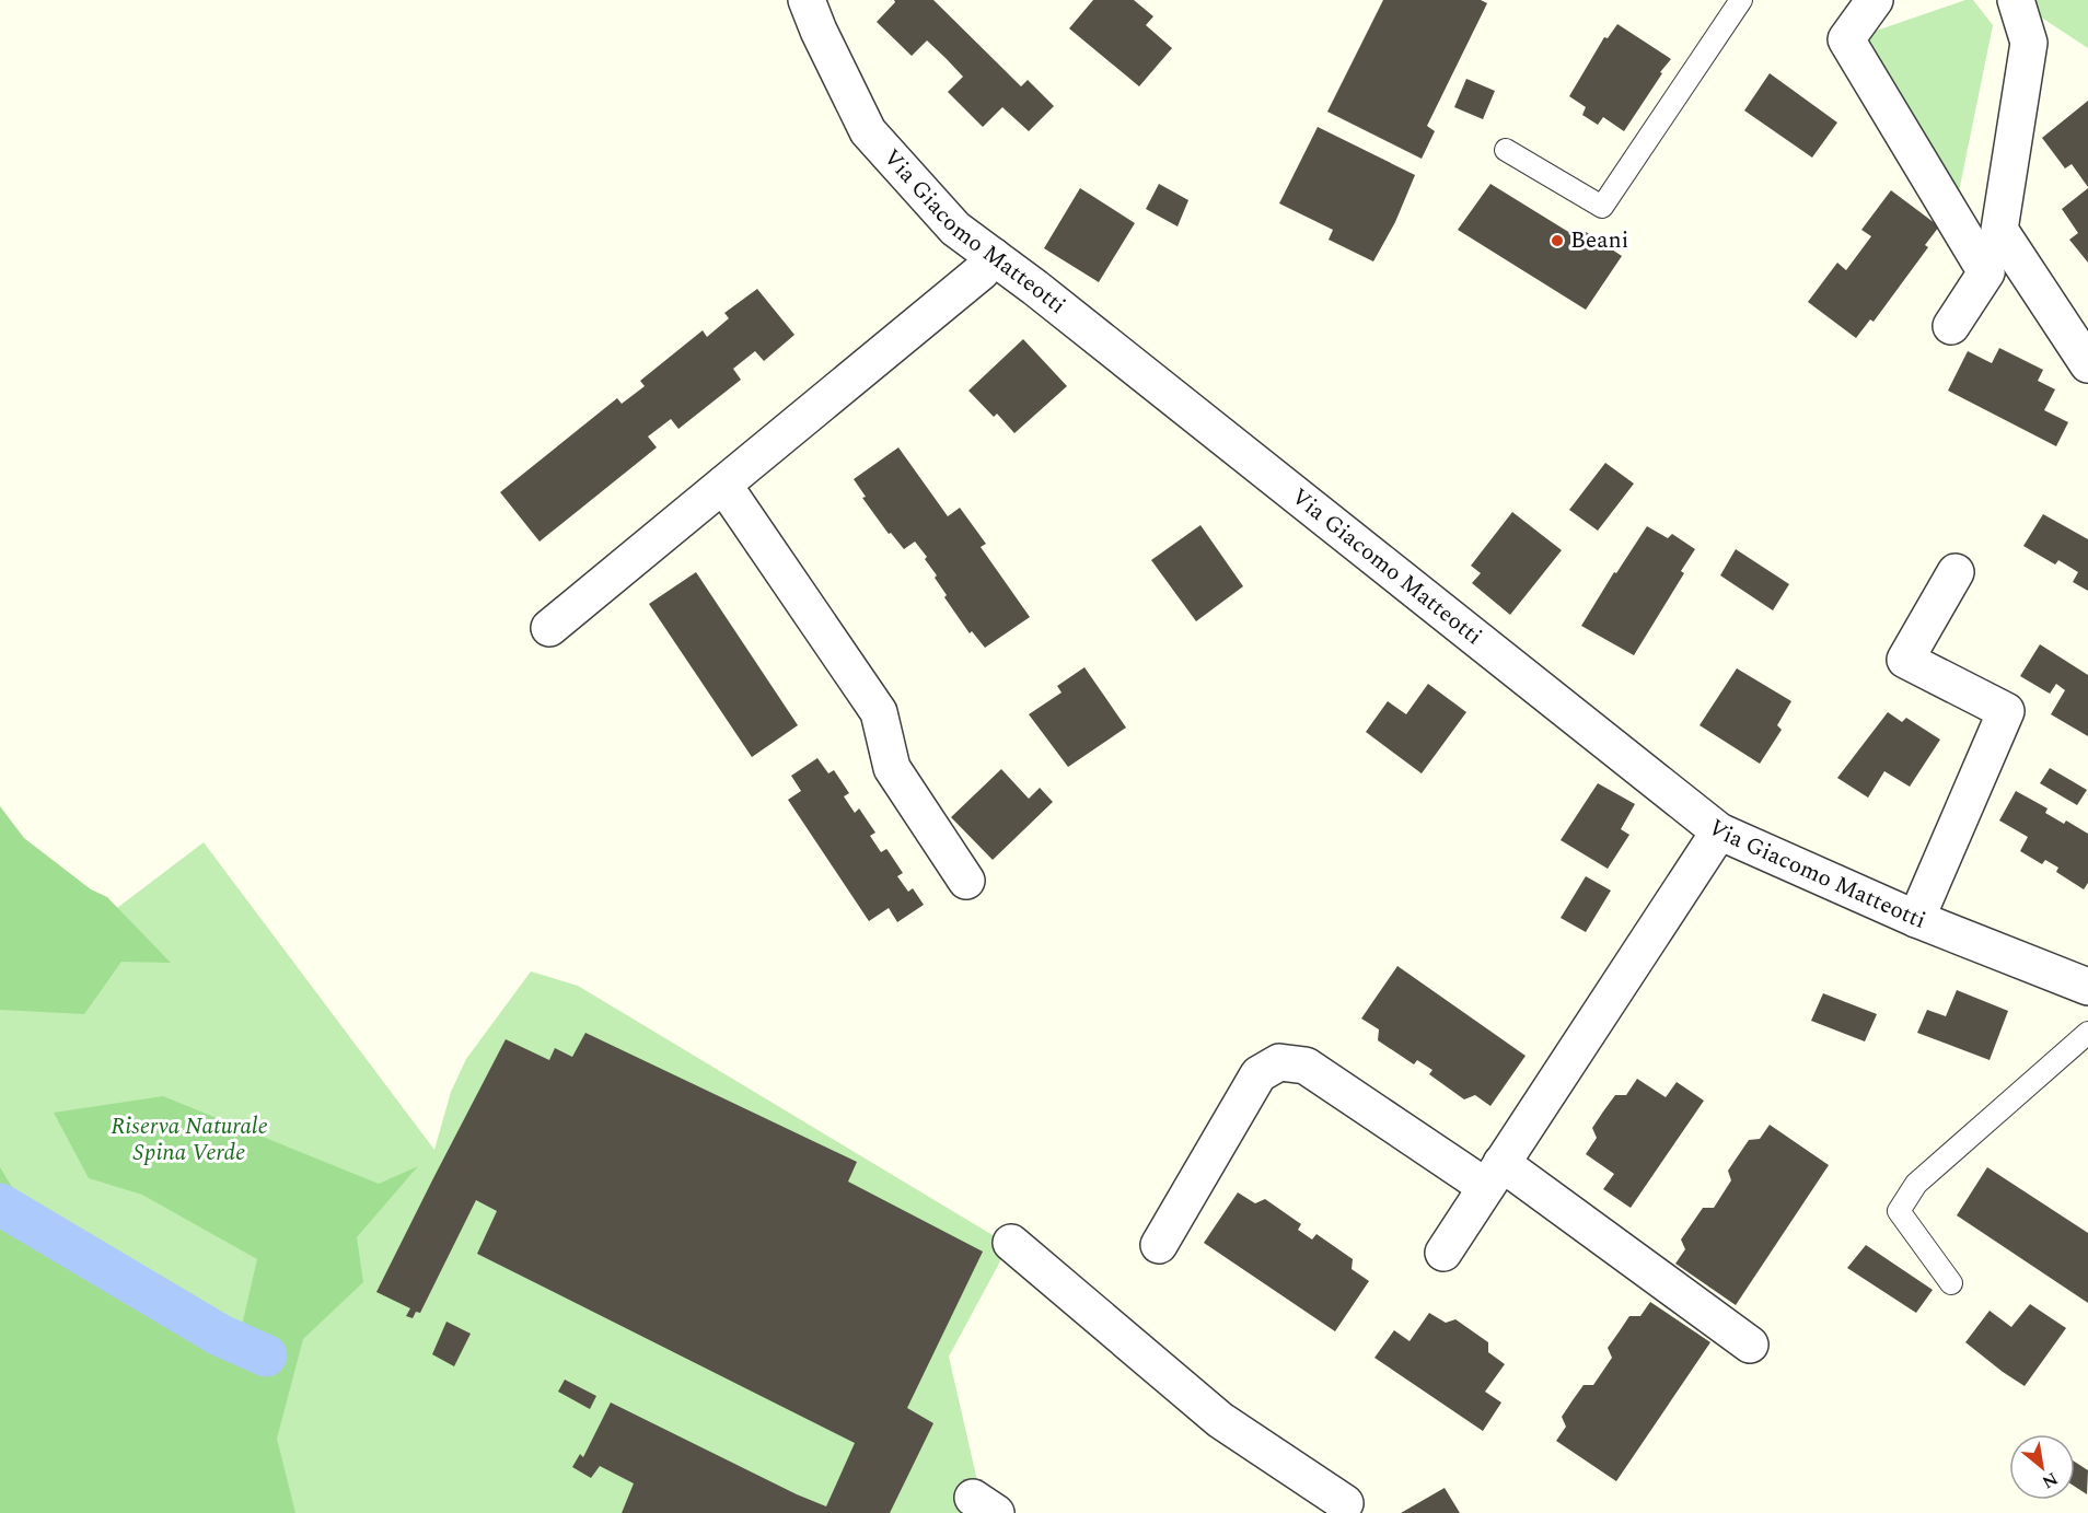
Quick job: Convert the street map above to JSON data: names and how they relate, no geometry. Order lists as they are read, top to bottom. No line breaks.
{"streets":{"street":["Via Giacomo Matteotti"]},"parks":["Riserva Naturale Spina Verde"],"places":["Beani"],"north":"bottom right"}
